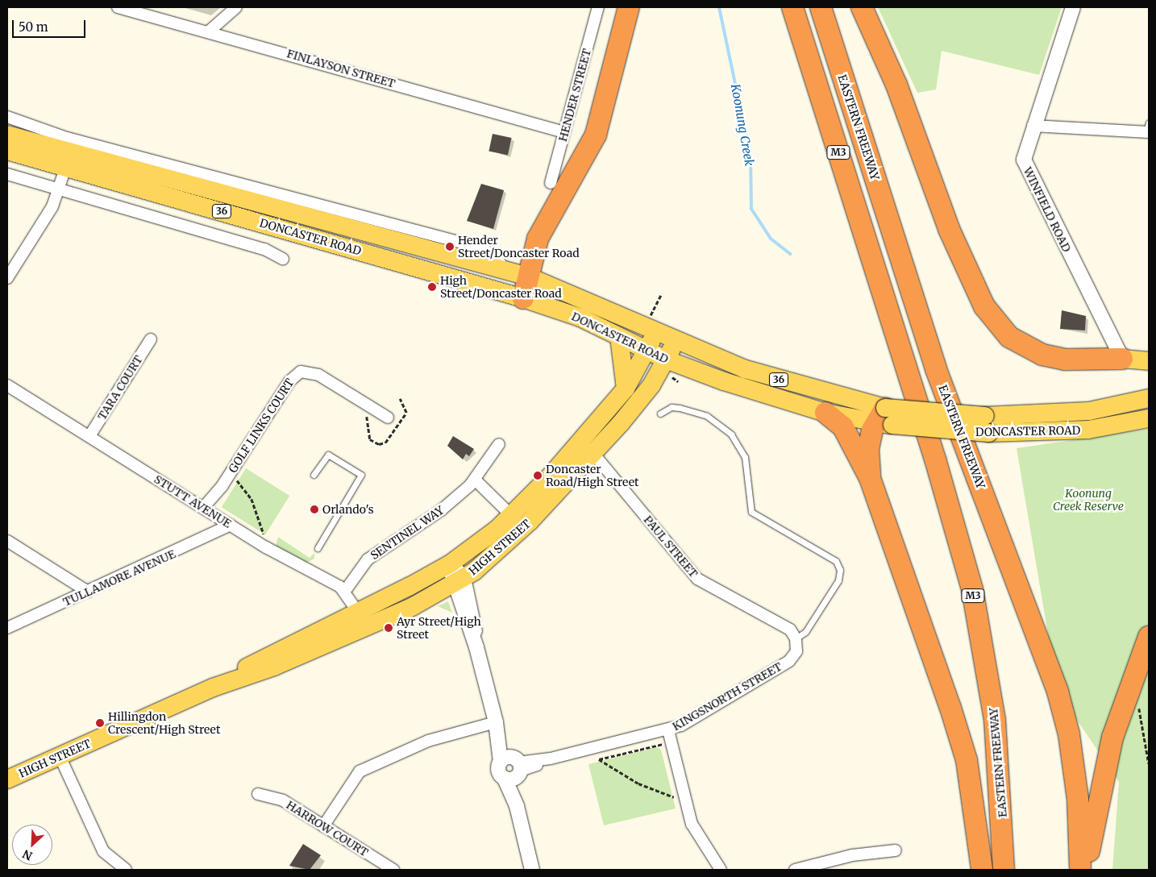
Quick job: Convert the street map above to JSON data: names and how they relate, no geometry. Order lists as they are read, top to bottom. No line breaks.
{"streets":{"highway":["EASTERN FREEWAY","M3"],"main road":["36","DONCASTER ROAD","HIGH STREET"],"street":["FINLAYSON STREET","HENDER STREET","WINFIELD ROAD","TARA COURT","GOLF LINKS COURT","STUTT AVENUE","SENTINEL WAY","PAUL STREET","TULLAMORE AVENUE","KINGSNORTH STREET","HARROW COURT"]},"crossings":[["FINLAYSON STREET","HENDER STREET"],["DONCASTER ROAD","HIGH STREET"],["TARA COURT","STUTT AVENUE"],["GOLF LINKS COURT","STUTT AVENUE"],["STUTT AVENUE","SENTINEL WAY"],["STUTT AVENUE","HIGH STREET"],["STUTT AVENUE","TULLAMORE AVENUE"],["PAUL STREET","HIGH STREET"],["PAUL STREET","KINGSNORTH STREET"]],"water":["Koonung Creek"],"parks":["Koonung Creek Reserve"],"places":["Hender Street/Doncaster Road","High Street/Doncaster Road","Doncaster Road/High Street","Orlando's","Ayr Street/High Street","Hillingdon Crescent/High Street"],"scale_bar":"50 m","north":"bottom left"}
